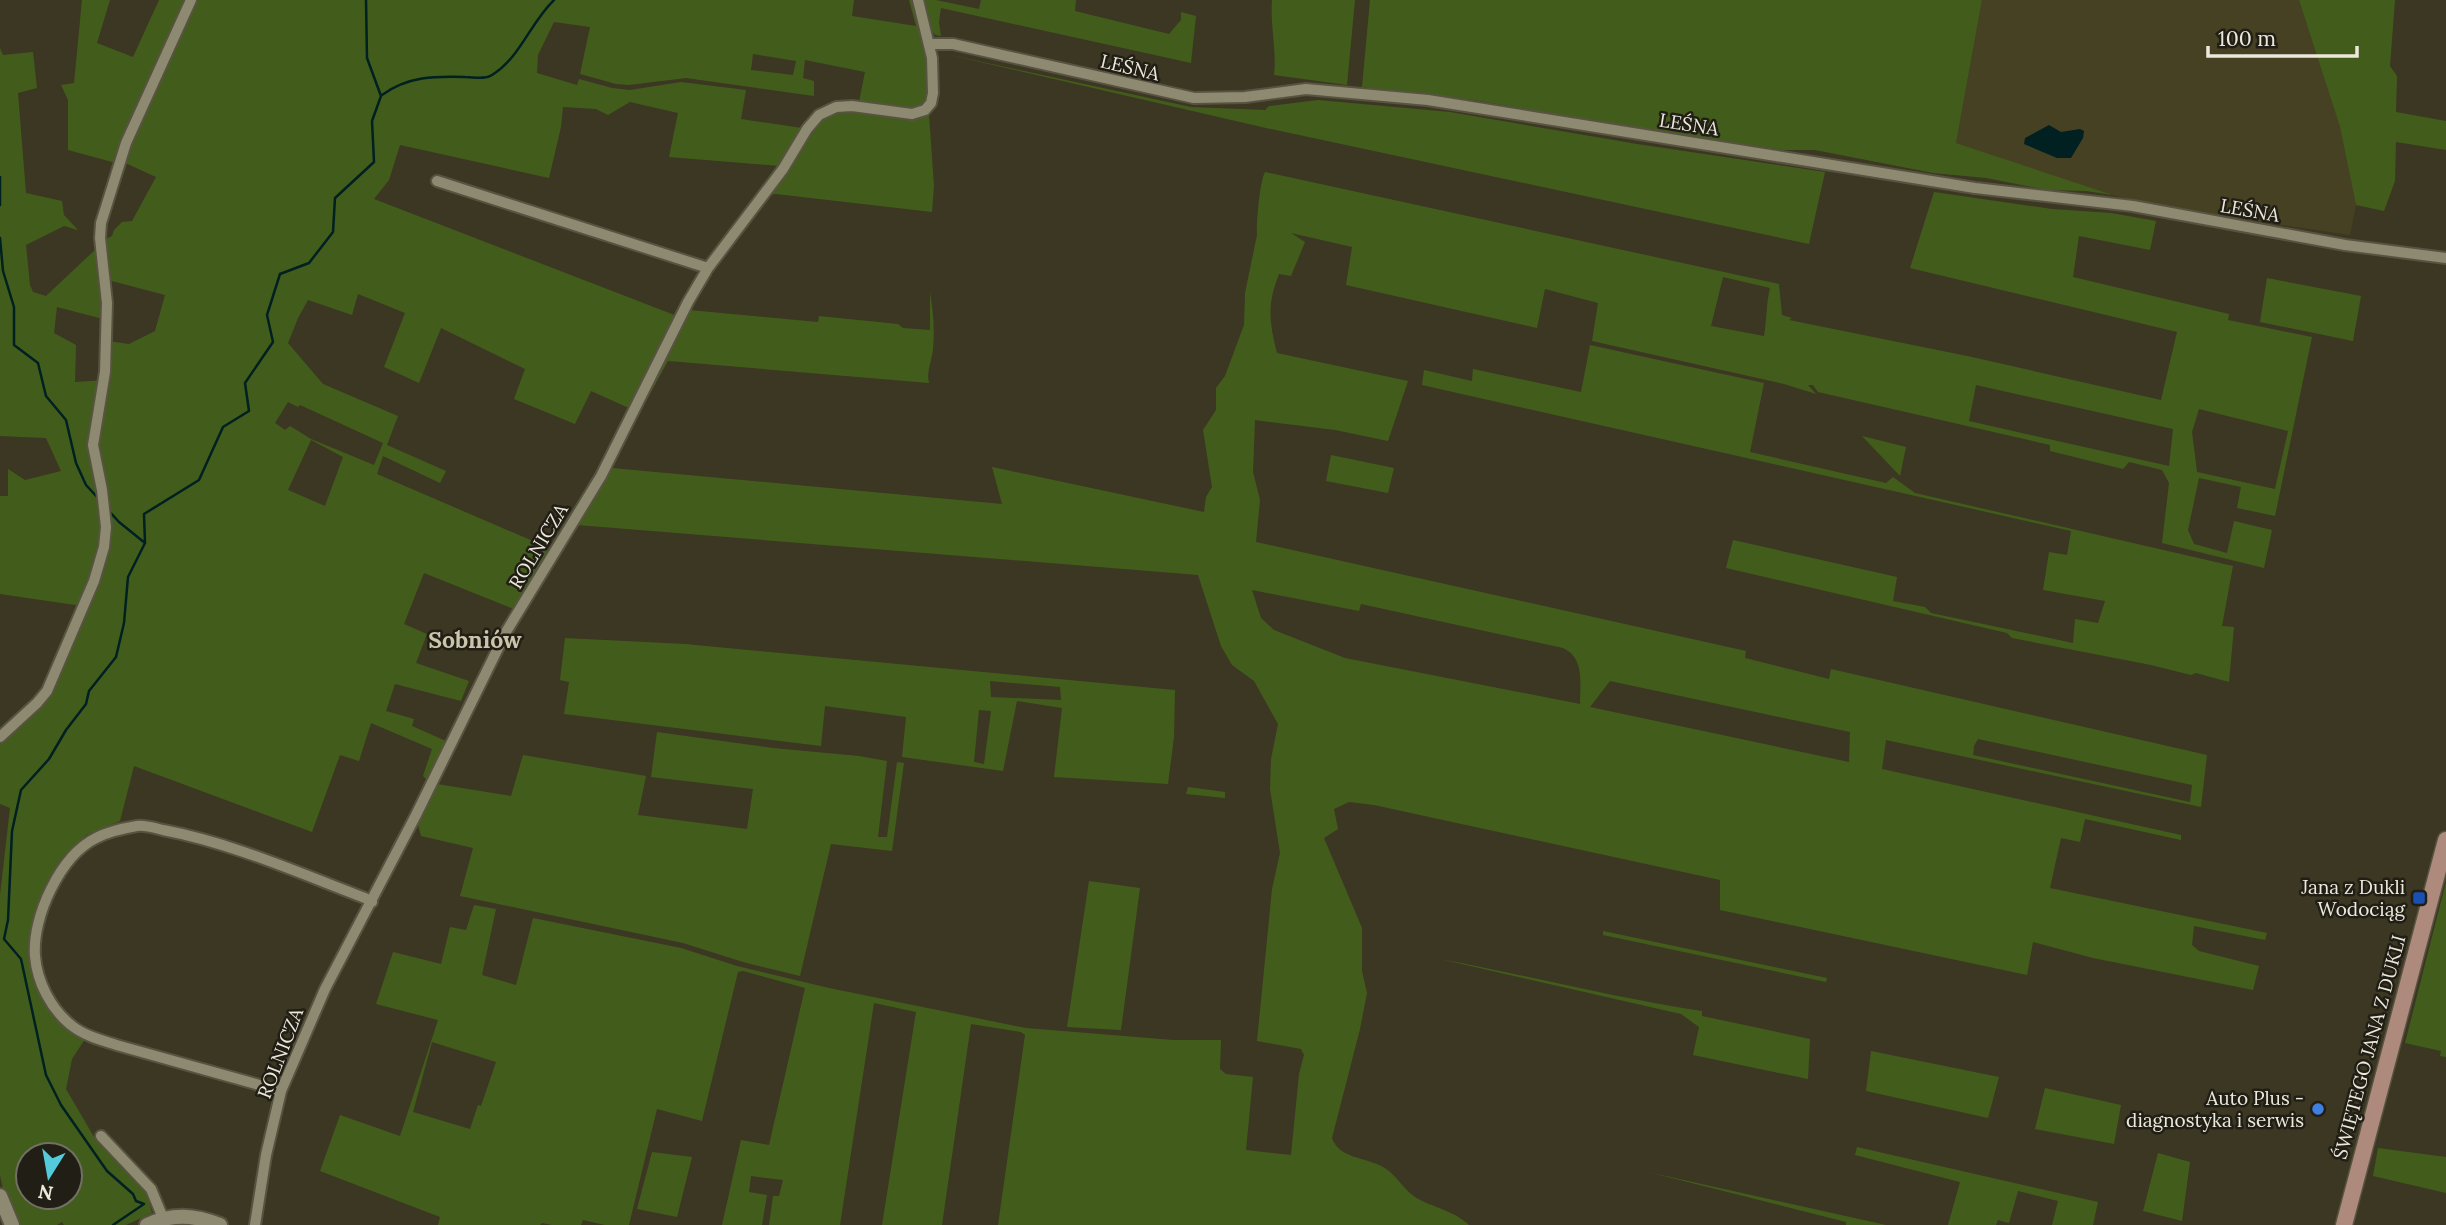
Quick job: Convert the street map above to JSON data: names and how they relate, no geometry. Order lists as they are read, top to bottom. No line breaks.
{"streets":{"main road":["ŚWIĘTEGO JANA Z DUKLI"],"street":["LEŚNA","ROLNICZA"]},"crossings":[["LEŚNA","ROLNICZA"]],"districts":["Sobniów"],"places":{"transit":["Jana z Dukli Wodociąg"],"other":["Auto Plus - diagnostyka i serwis"]},"scale_bar":"100 m","north":"bottom"}
